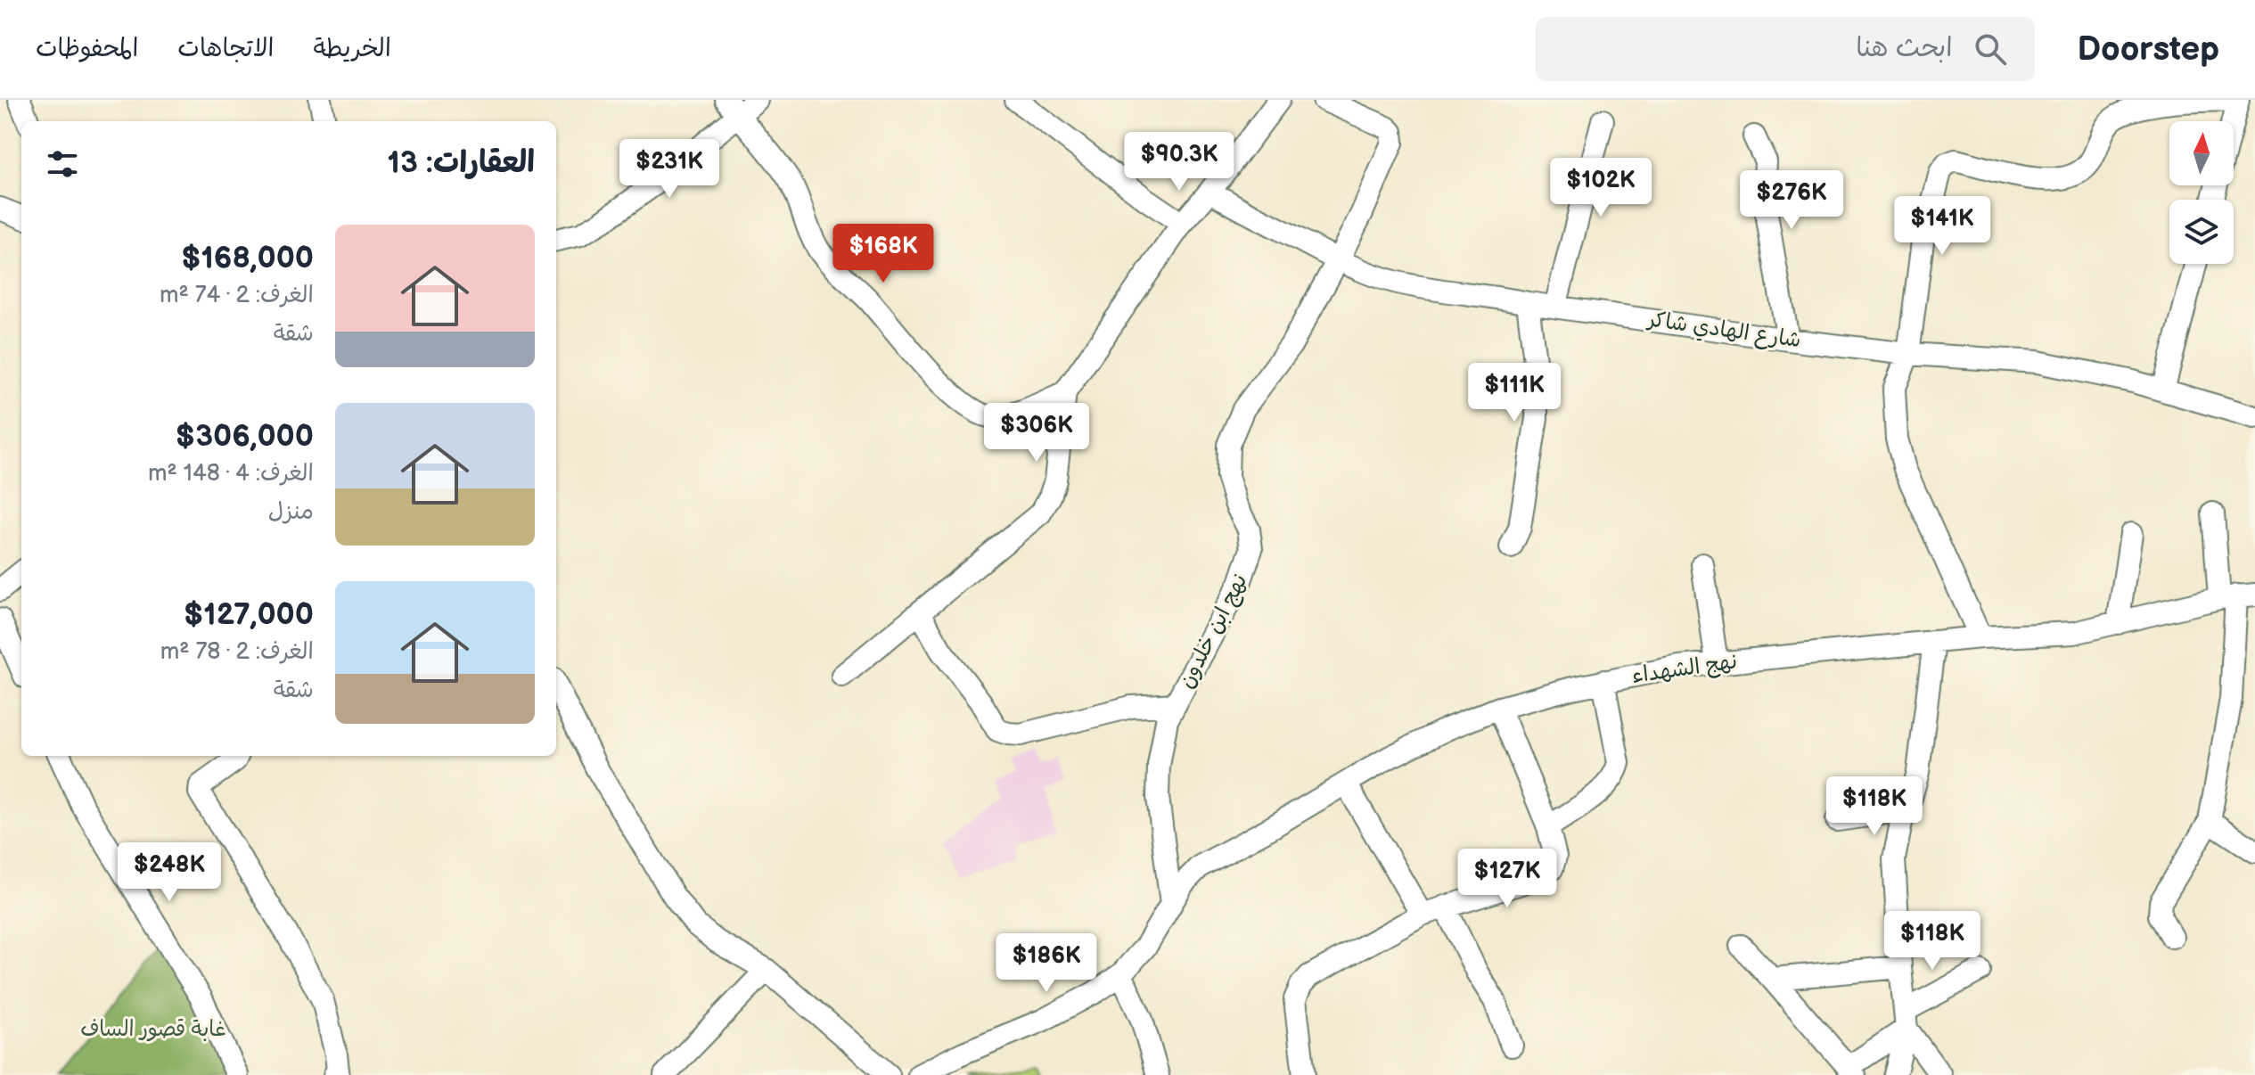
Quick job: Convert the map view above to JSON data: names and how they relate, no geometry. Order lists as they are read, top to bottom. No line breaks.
{"streets":{"street":["شارع الهادي شاكر","نهج ابن خلدون","نهج الشهداء"]},"crossings":[["شارع الهادي شاكر","نهج ابن خلدون"],["نهج ابن خلدون","نهج الشهداء"]],"parks":["غابة قصور الساف"],"north":"top","page":{"header":"Doorstep","search":"ابحث هنا","nav":["الخريطة","الاتجاهات","المحفوظات"],"heading":"العقارات: 13","price":["$90.3K","$231K","$102K","$276K","$141K","$168K","$111K","$306K","$118K","$248K","$127K","$118K","$186K"],"list":[{"name":"$168,000","note":"الغرف: 2 · 74 m² · شقة"},{"name":"$306,000","note":"الغرف: 4 · 148 m² · منزل"},{"name":"$127,000","note":"الغرف: 2 · 78 m² · شقة"}]}}
